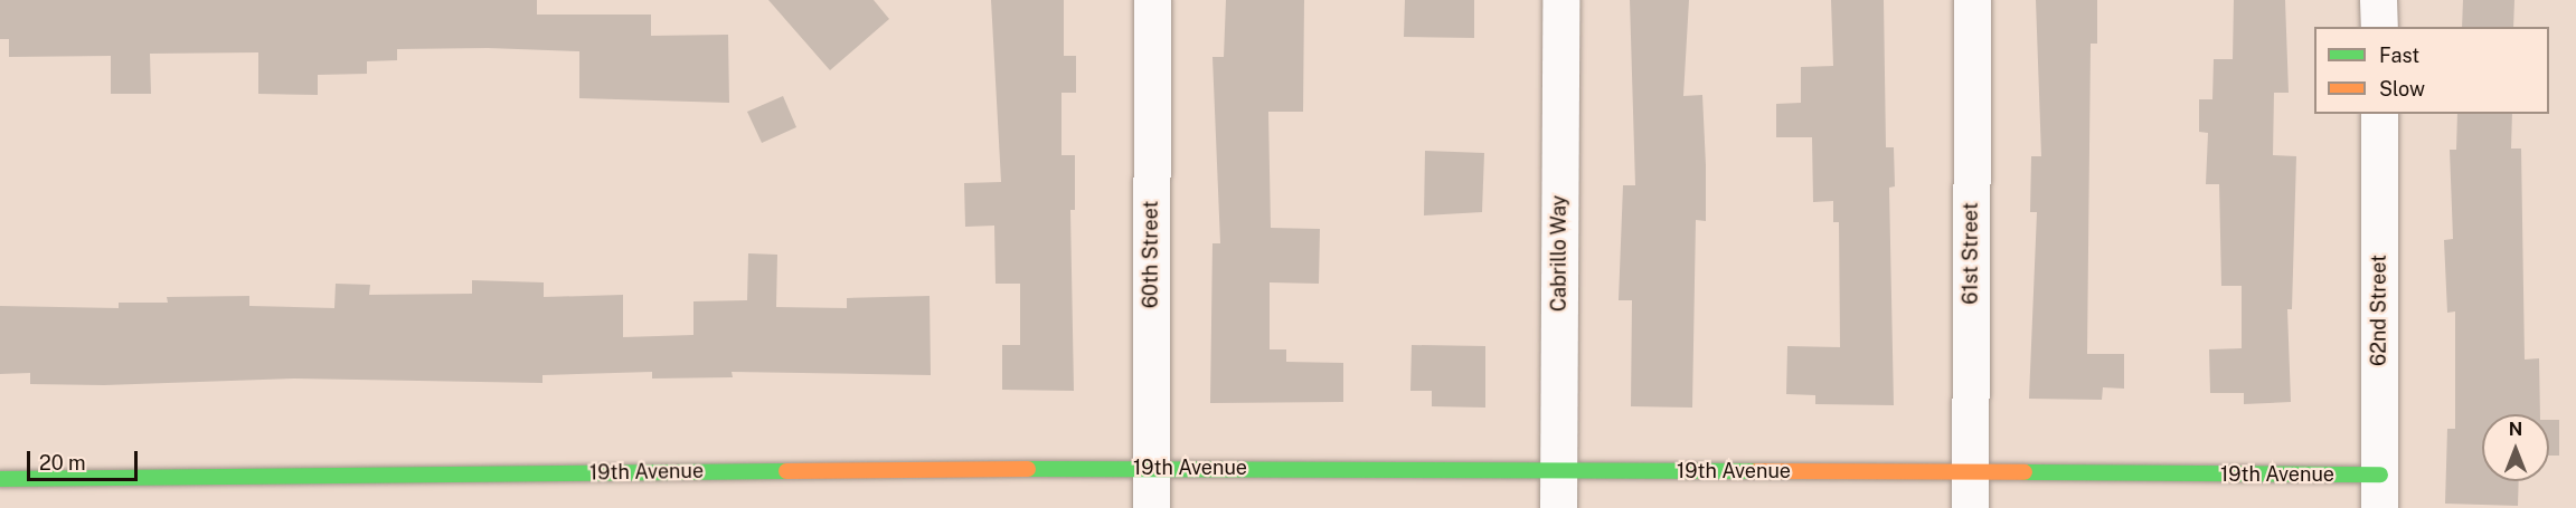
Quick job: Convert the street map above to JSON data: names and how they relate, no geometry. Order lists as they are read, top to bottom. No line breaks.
{"streets":{"street":["Cabrillo Way","61st Street","60th Street","62nd Street","19th Avenue"]},"crossings":[["Cabrillo Way","19th Avenue"],["61st Street","19th Avenue"],["60th Street","19th Avenue"],["62nd Street","19th Avenue"]],"legend":["Fast","Slow"],"scale_bar":"20 m","north":"top"}
